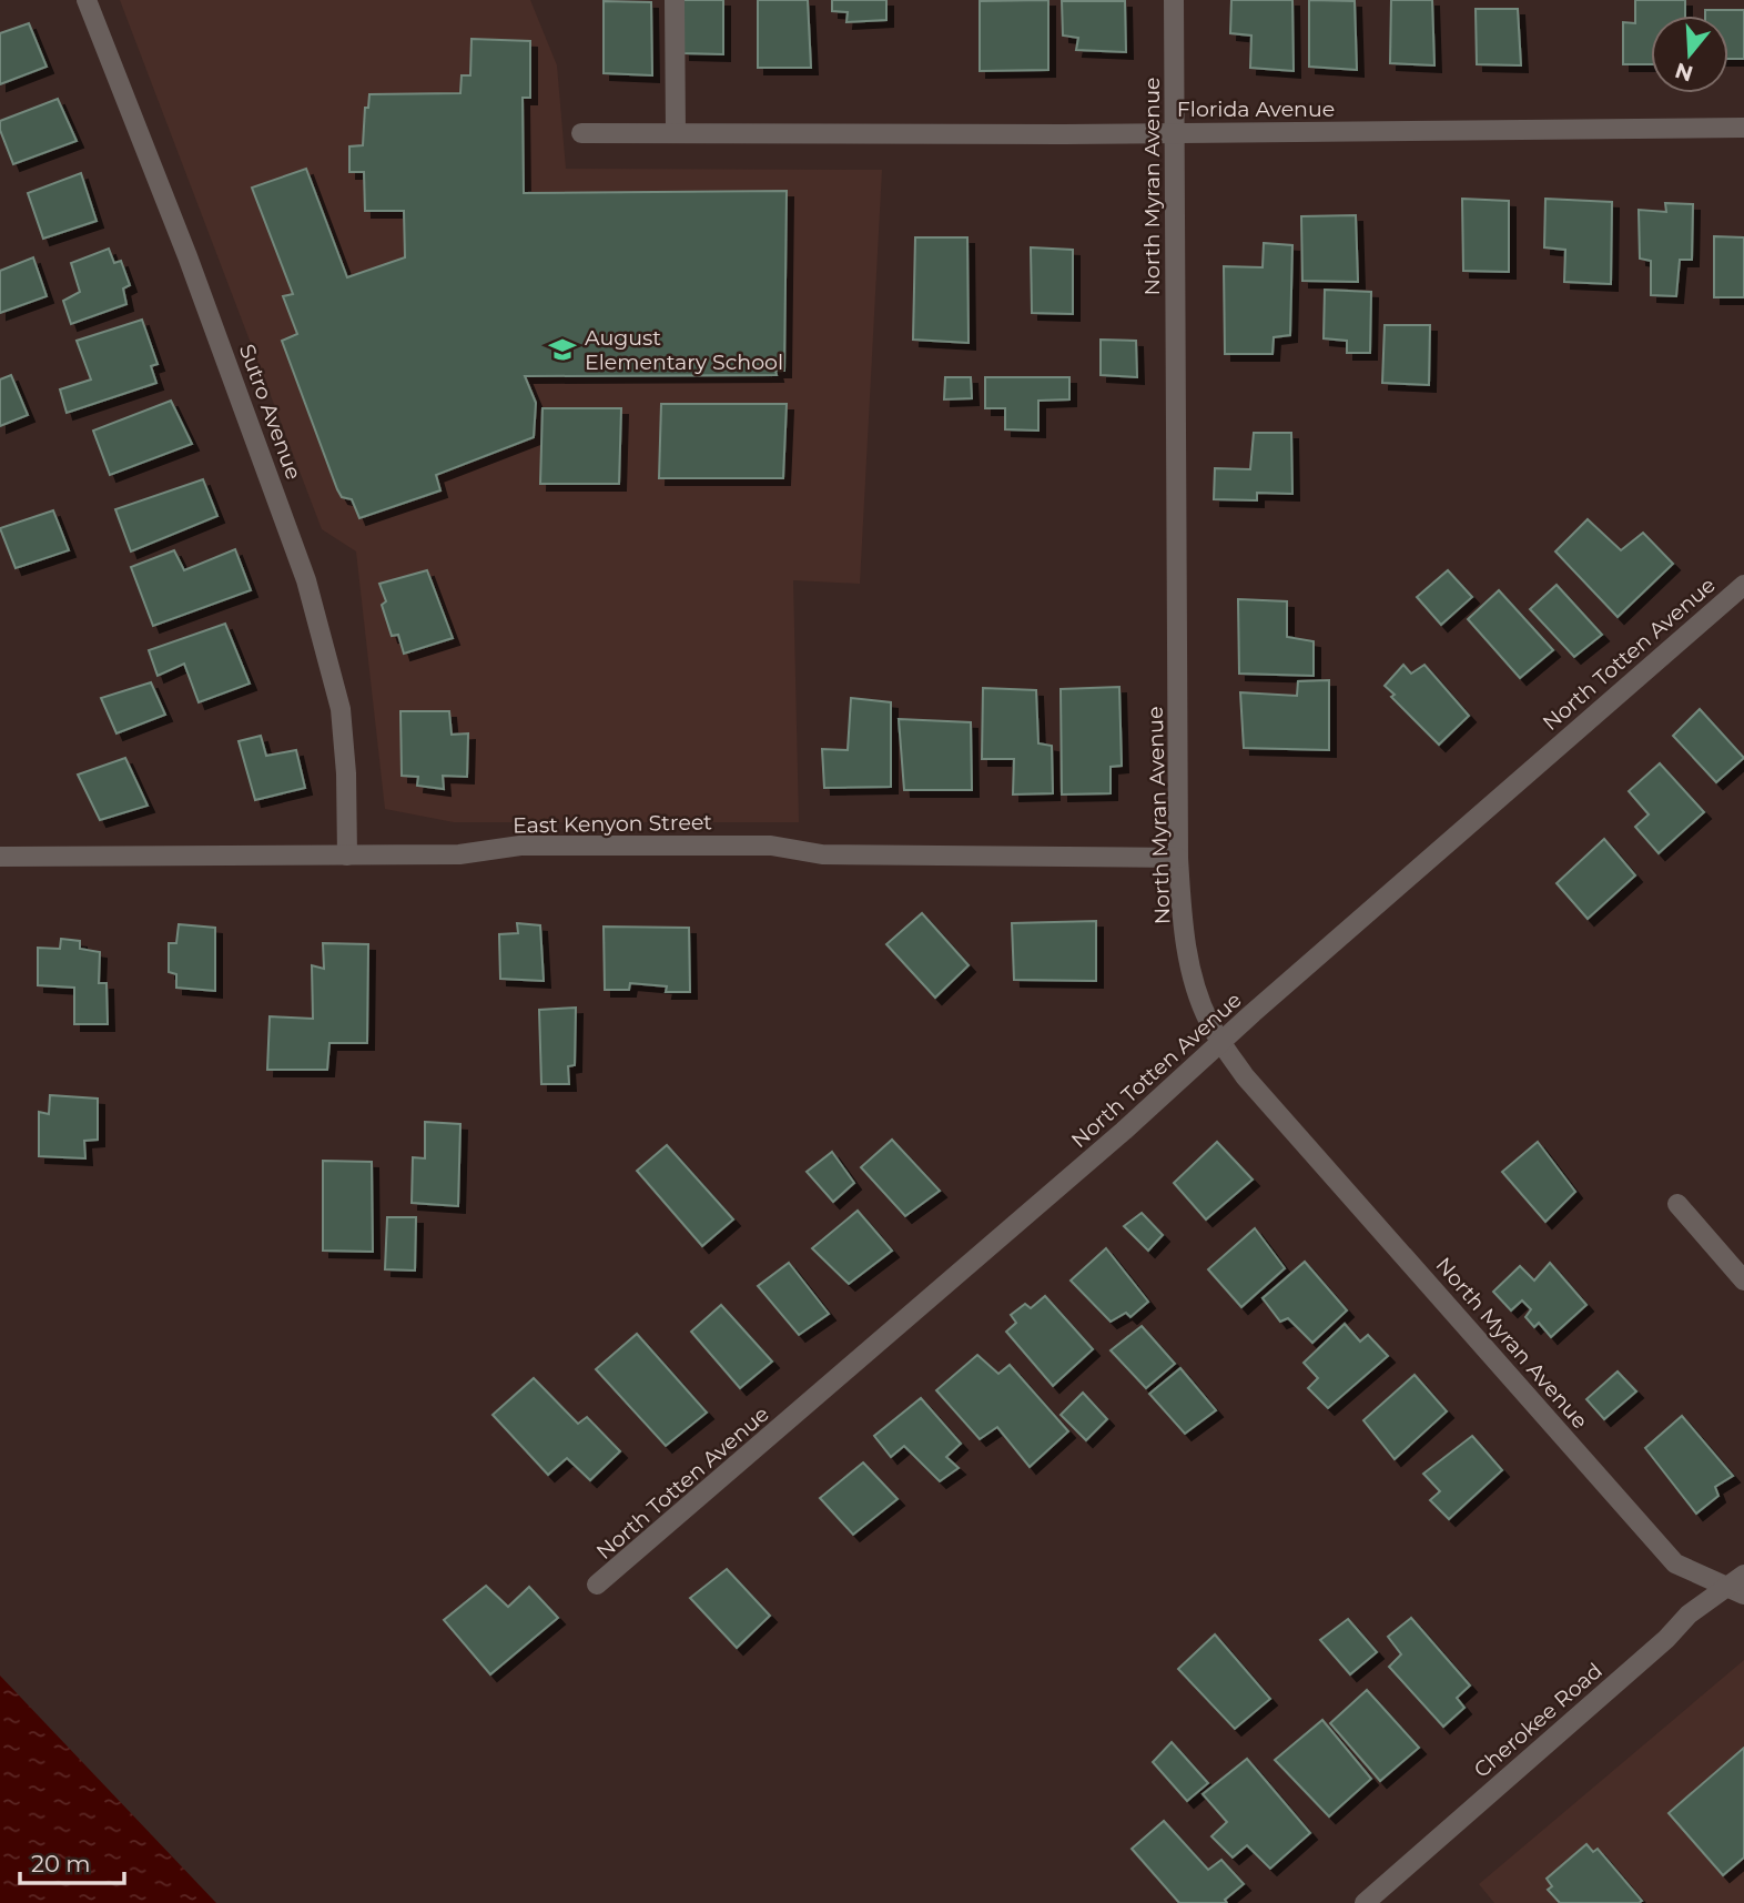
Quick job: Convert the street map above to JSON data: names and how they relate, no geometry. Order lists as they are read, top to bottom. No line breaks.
{"streets":{"street":["Florida Avenue","North Myran Avenue","Sutro Avenue","North Totten Avenue","East Kenyon Street","Cherokee Road"]},"crossings":[["Florida Avenue","North Myran Avenue"],["North Myran Avenue","North Totten Avenue"],["North Myran Avenue","East Kenyon Street"],["North Myran Avenue","Cherokee Road"],["Sutro Avenue","East Kenyon Street"]],"places":{"school or university":["August Elementary School"]},"scale_bar":"20 m","north":"bottom"}
